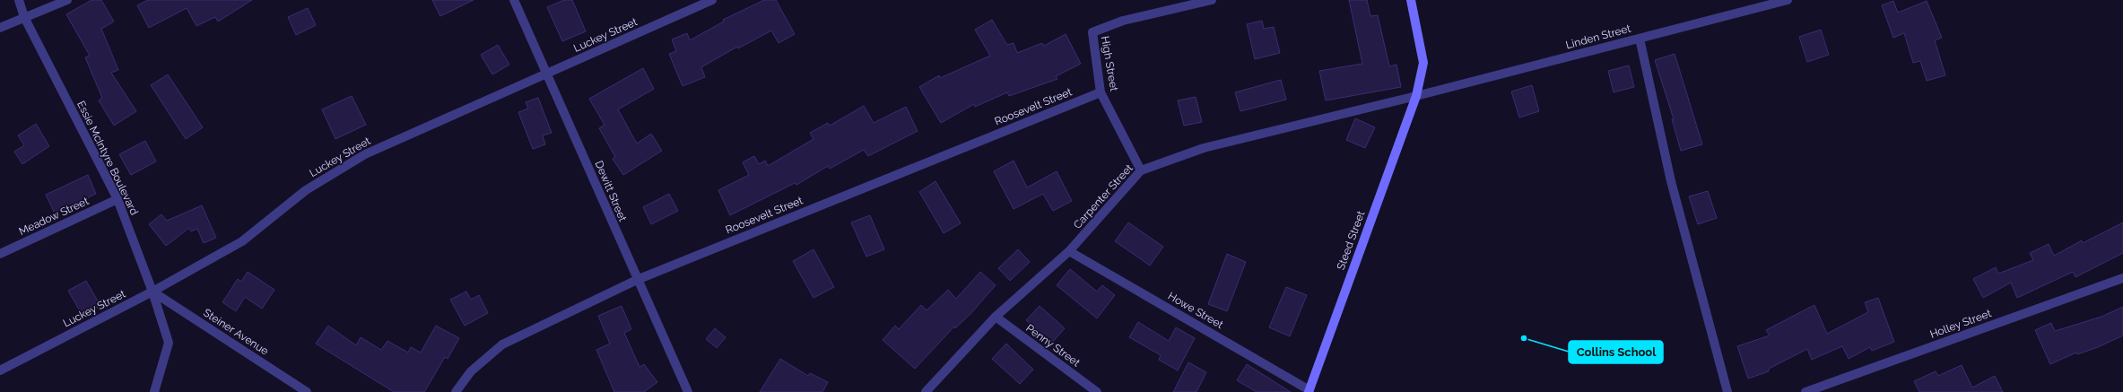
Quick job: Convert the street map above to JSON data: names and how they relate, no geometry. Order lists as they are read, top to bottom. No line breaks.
{"streets":{"street":["Luckey Street","Linden Street","High Street","Roosevelt Street","Essie McIntyre Boulevard","Dewitt Street","Carpenter Street","Meadow Street","Steed Street","Howe Street","Holley Street","Steiner Avenue","Penny Street"]},"crossings":[["Luckey Street","Essie McIntyre Boulevard"],["Luckey Street","Dewitt Street"],["Luckey Street","Steiner Avenue"],["Linden Street","Carpenter Street"],["Linden Street","Steed Street"],["High Street","Roosevelt Street"],["High Street","Carpenter Street"],["Roosevelt Street","Dewitt Street"],["Essie McIntyre Boulevard","Meadow Street"],["Essie McIntyre Boulevard","Steiner Avenue"],["Carpenter Street","Steed Street"],["Carpenter Street","Howe Street"],["Carpenter Street","Penny Street"],["Steed Street","Howe Street"]],"places":["Collins School"]}
